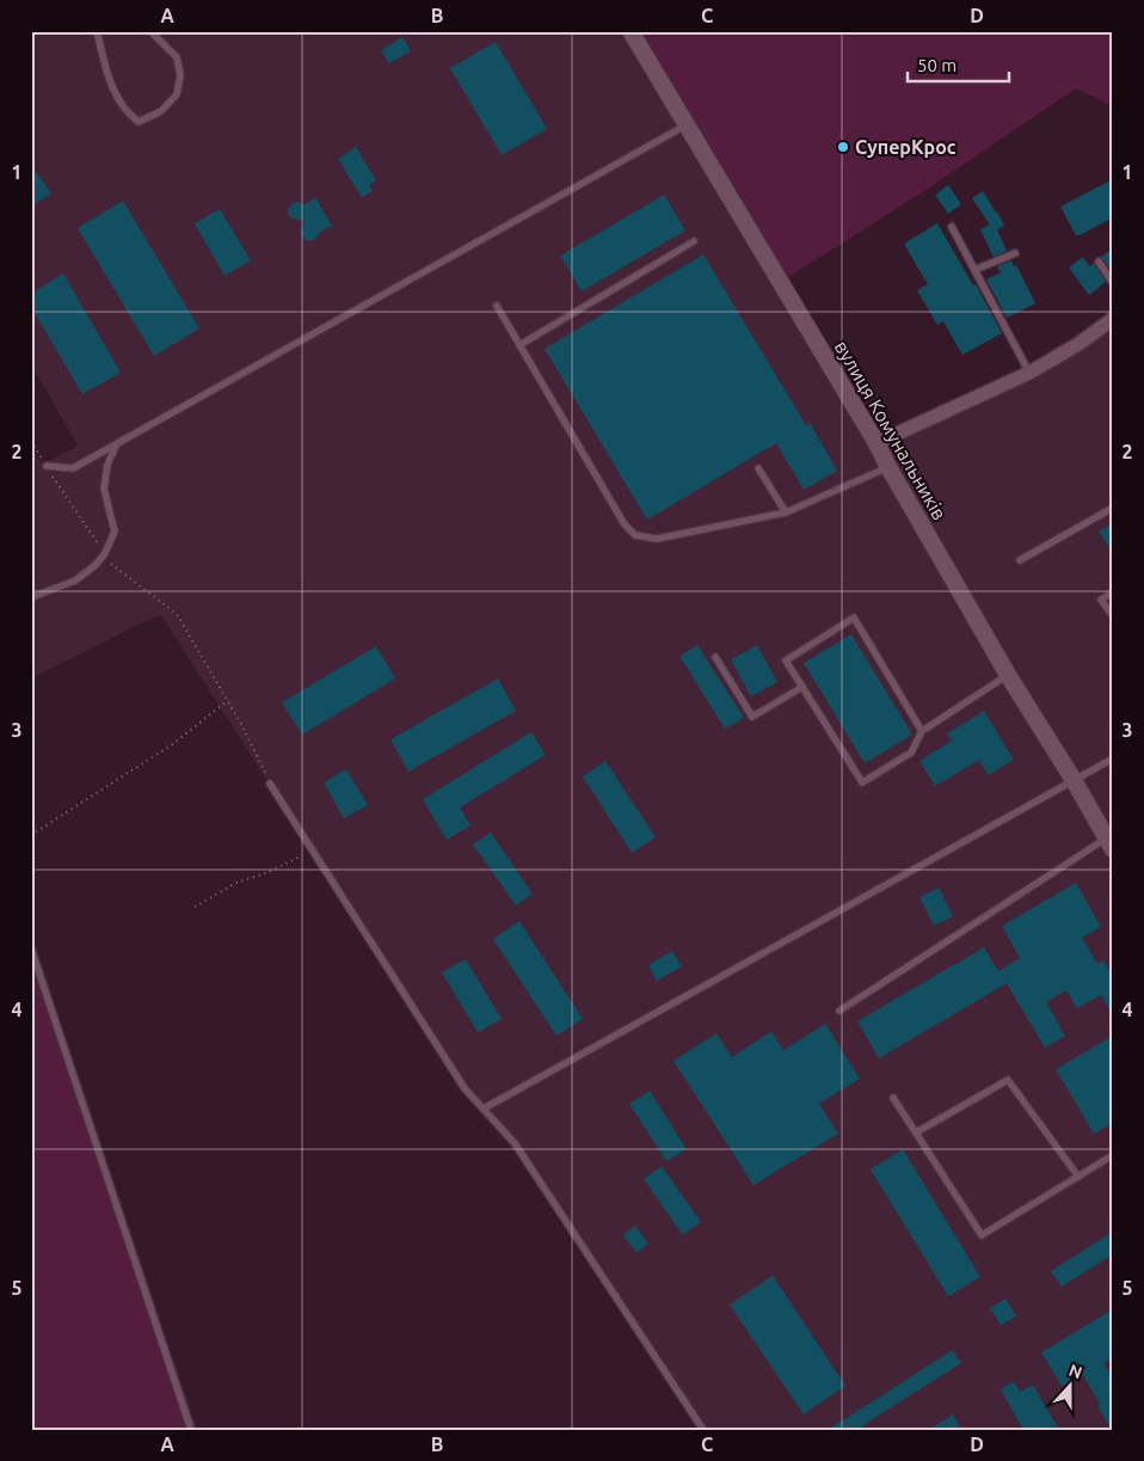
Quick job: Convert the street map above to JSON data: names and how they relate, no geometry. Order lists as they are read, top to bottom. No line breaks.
{"streets":{"street":["вулиця Комунальників"]},"places":["СуперКрос"],"scale_bar":"50 m","north":"top","grid":{"columns":["A","B","C","D"],"rows":["1","2","3","4","5"]}}
